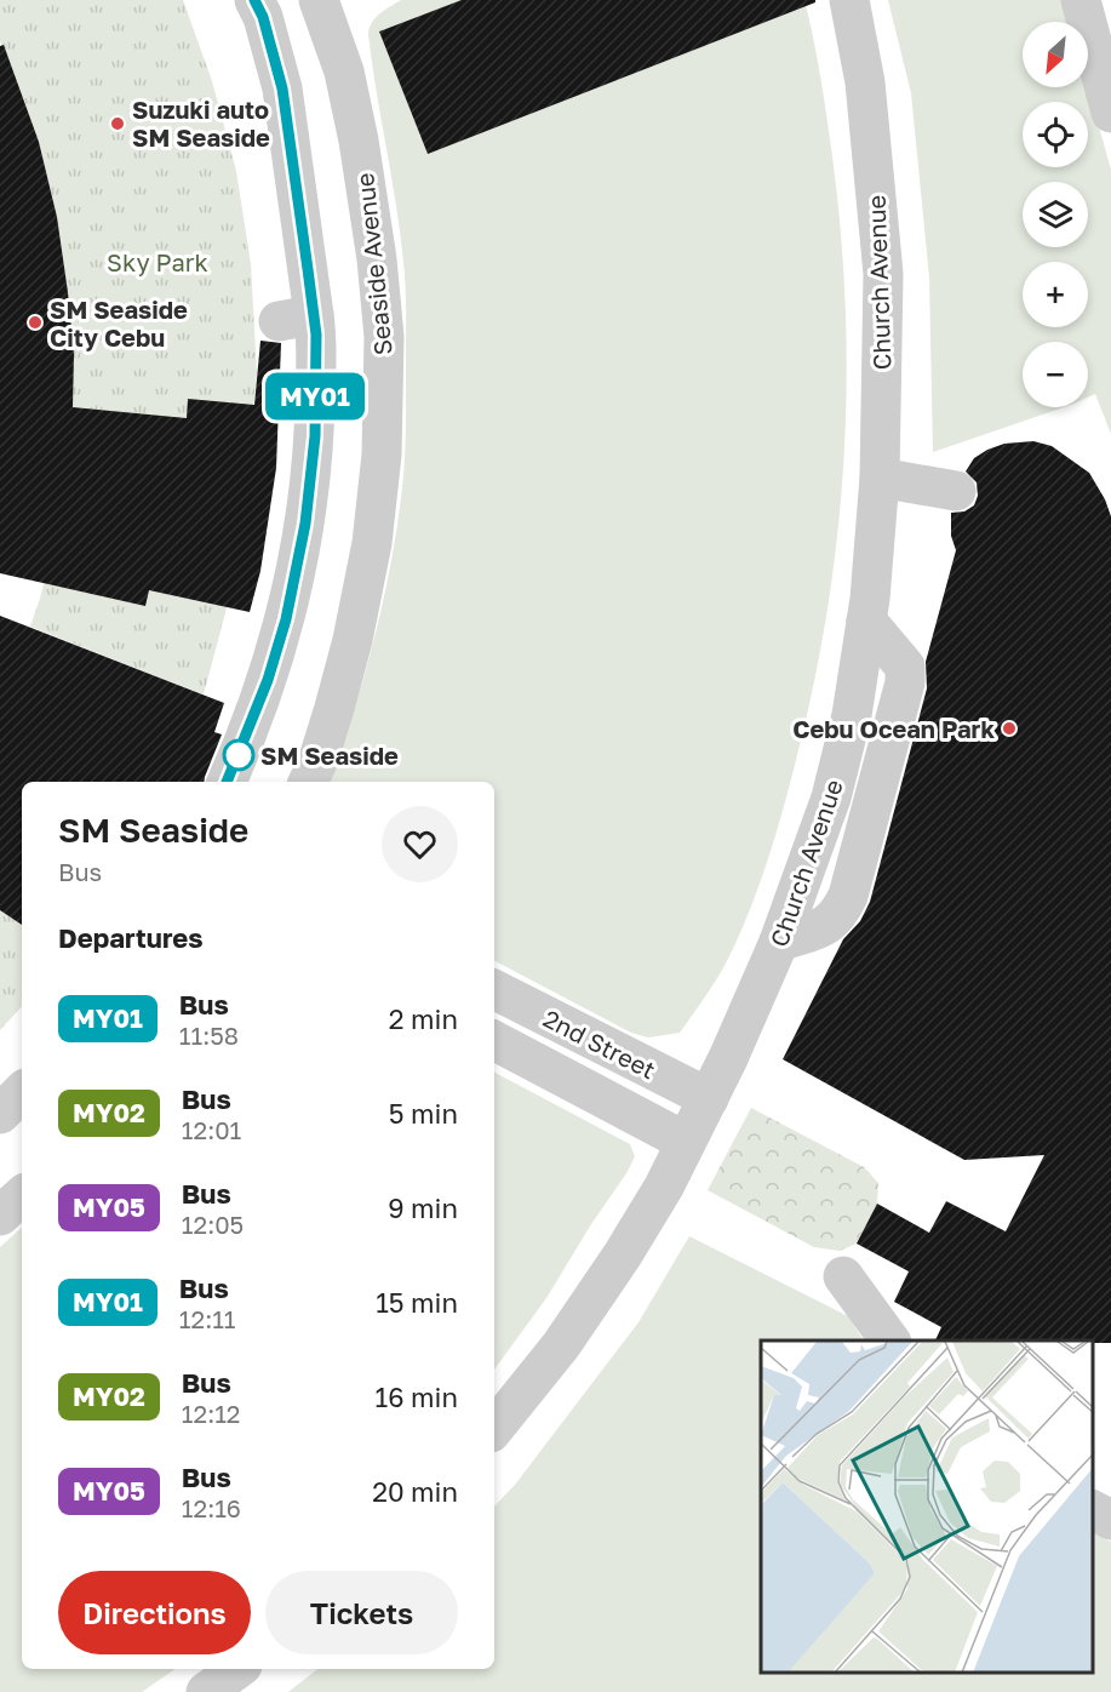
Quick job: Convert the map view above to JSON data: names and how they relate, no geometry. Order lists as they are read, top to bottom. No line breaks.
{"streets":{"street":["Seaside Avenue","Church Avenue","2nd Street"]},"crossings":[["Church Avenue","2nd Street"]],"parks":["Sky Park"],"places":["Suzuki auto SM Seaside","SM Seaside City Cebu","Cebu Ocean Park","SM Seaside"],"lines":["bus line MY01"],"north":"bottom left","page":{"on_map":"MY01","map_buttons":["+","−"],"heading":[["SM Seaside","Bus"],"Departures"],"list":[{"mark":"MY01","name":"Bus","note":"11:58","value":"2 min"},{"mark":"MY02","name":"Bus","note":"12:01","value":"5 min"},{"mark":"MY05","name":"Bus","note":"12:05","value":"9 min"},{"mark":"MY01","name":"Bus","note":"12:11","value":"15 min"},{"mark":"MY02","name":"Bus","note":"12:12","value":"16 min"},{"mark":"MY05","name":"Bus","note":"12:16","value":"20 min"}],"buttons":["Directions","Tickets"]}}
